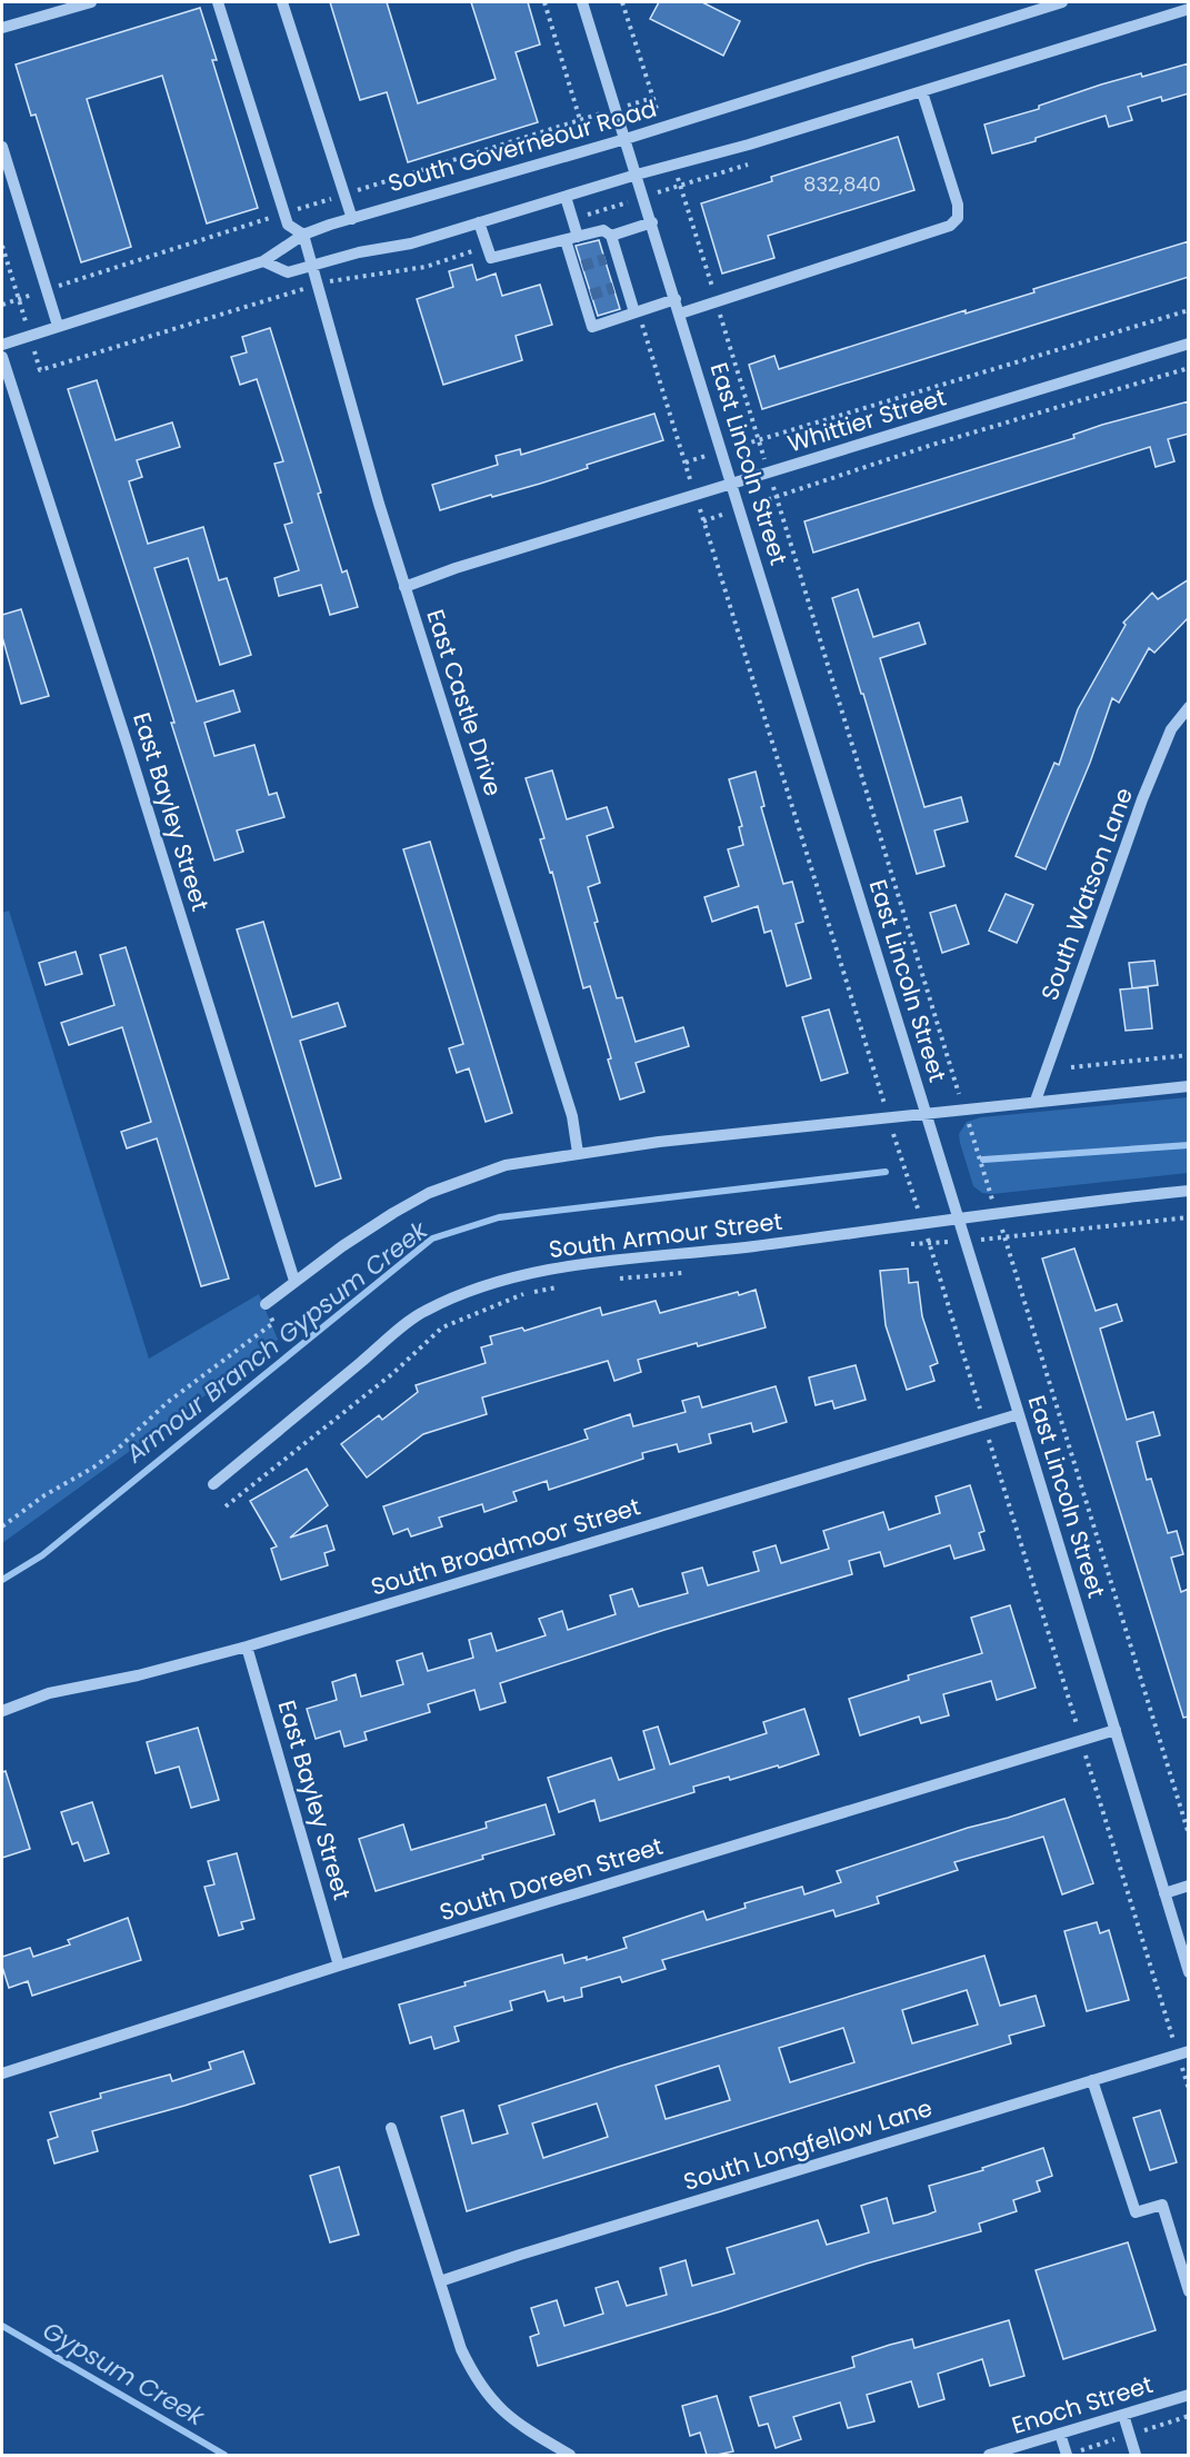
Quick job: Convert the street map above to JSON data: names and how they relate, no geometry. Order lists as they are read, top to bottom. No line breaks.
{"streets":{"street":["South Governeour Road","Whittier Street","East Lincoln Street","East Castle Drive","East Bayley Street","South Watson Lane","South Armour Street","South Broadmoor Street","South Doreen Street","South Longfellow Lane","Enoch Street"]},"crossings":[["South Governeour Road","East Lincoln Street"],["South Governeour Road","East Castle Drive"],["Whittier Street","East Lincoln Street"],["Whittier Street","East Castle Drive"],["East Lincoln Street","South Armour Street"],["East Lincoln Street","South Broadmoor Street"],["East Lincoln Street","South Doreen Street"],["East Bayley Street","South Broadmoor Street"],["East Bayley Street","South Doreen Street"]],"water":["Armour Branch Gypsum Creek","Gypsum Creek"],"house_numbers":["832,840"]}
